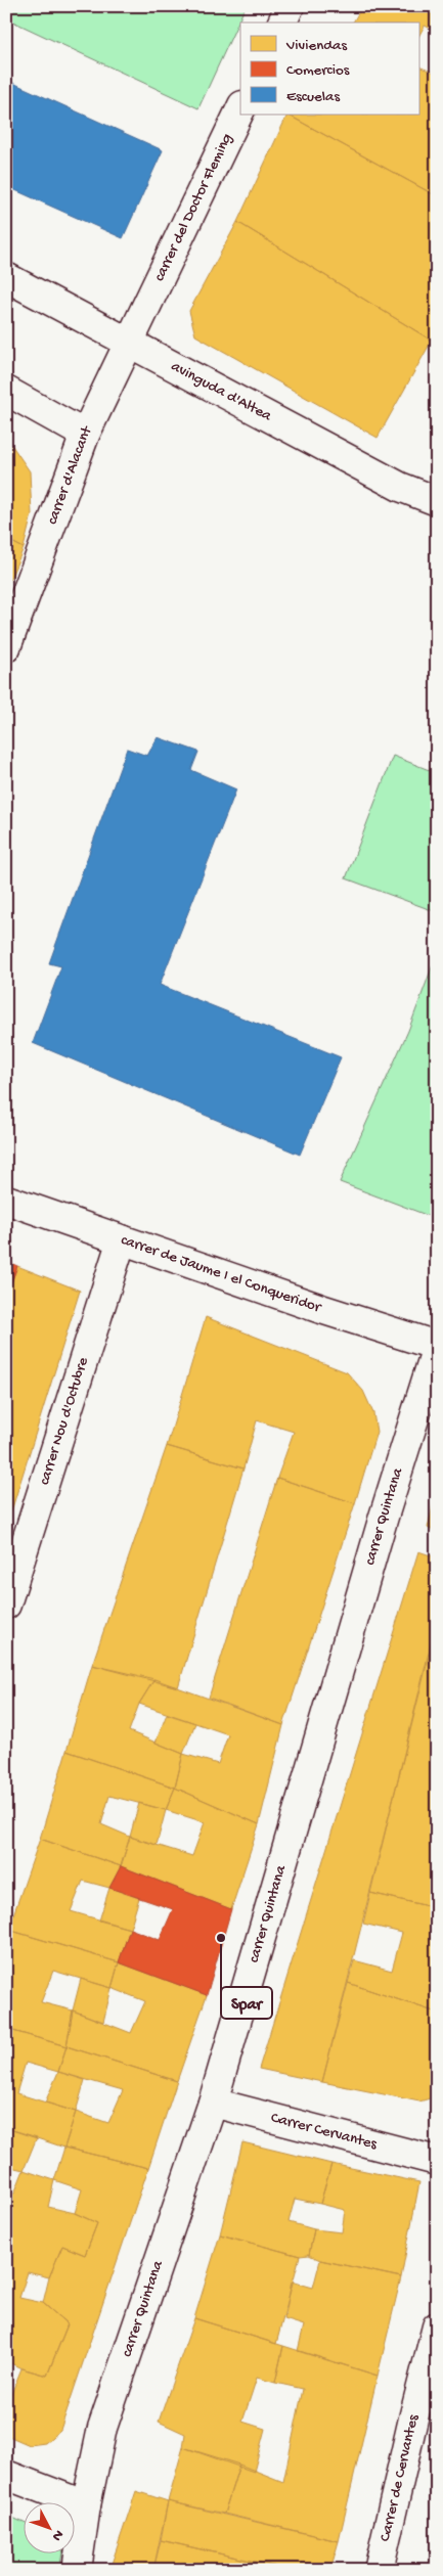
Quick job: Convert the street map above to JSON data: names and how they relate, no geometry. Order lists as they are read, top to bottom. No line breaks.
{"streets":{"street":["carrer del Doctor Fleming","avinguda d'Altea","carrer d'Alacant","carrer de Jaume I el Conqueridor","carrer Nou d'Octubre","carrer Quintana","Carrer Cervantes","Carrer de Cervantes"]},"crossings":[["carrer del Doctor Fleming","carrer d'Alacant"],["avinguda d'Altea","carrer d'Alacant"],["carrer de Jaume I el Conqueridor","carrer Nou d'Octubre"],["carrer de Jaume I el Conqueridor","carrer Quintana"],["carrer Quintana","Carrer Cervantes"]],"places":["Spar"],"legend":["Viviendas","Comercios","Escuelas"],"north":"bottom right"}
